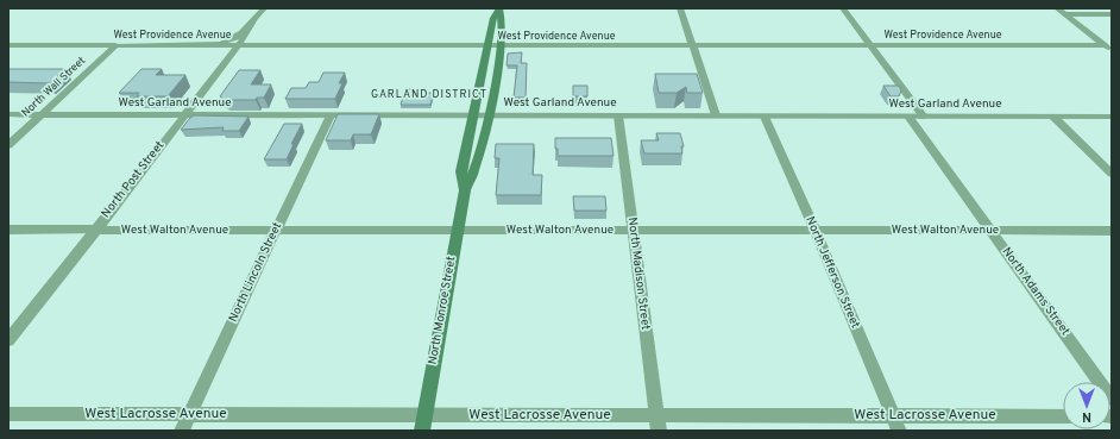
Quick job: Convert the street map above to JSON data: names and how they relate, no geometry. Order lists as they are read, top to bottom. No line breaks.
{"streets":{"main road":["North Monroe Street"],"street":["West Providence Avenue","North Wall Street","West Garland Avenue","North Post Street","West Walton Avenue","North Lincoln Street","North Jefferson Street","North Madison Street","North Adams Street","West Lacrosse Avenue"]},"crossings":[["West Providence Avenue","North Wall Street"],["West Providence Avenue","North Post Street"],["West Providence Avenue","North Monroe Street"],["North Wall Street","West Garland Avenue"],["West Garland Avenue","North Post Street"],["West Garland Avenue","North Lincoln Street"],["West Garland Avenue","North Jefferson Street"],["West Garland Avenue","North Madison Street"],["West Garland Avenue","North Adams Street"],["West Garland Avenue","North Monroe Street"],["North Post Street","West Walton Avenue"],["West Walton Avenue","North Lincoln Street"],["West Walton Avenue","North Jefferson Street"],["West Walton Avenue","North Madison Street"],["West Walton Avenue","North Adams Street"],["West Walton Avenue","North Monroe Street"],["North Lincoln Street","West Lacrosse Avenue"],["North Jefferson Street","West Lacrosse Avenue"],["North Madison Street","West Lacrosse Avenue"],["North Monroe Street","West Lacrosse Avenue"]],"districts":["GARLAND DISTRICT"],"north":"bottom"}
